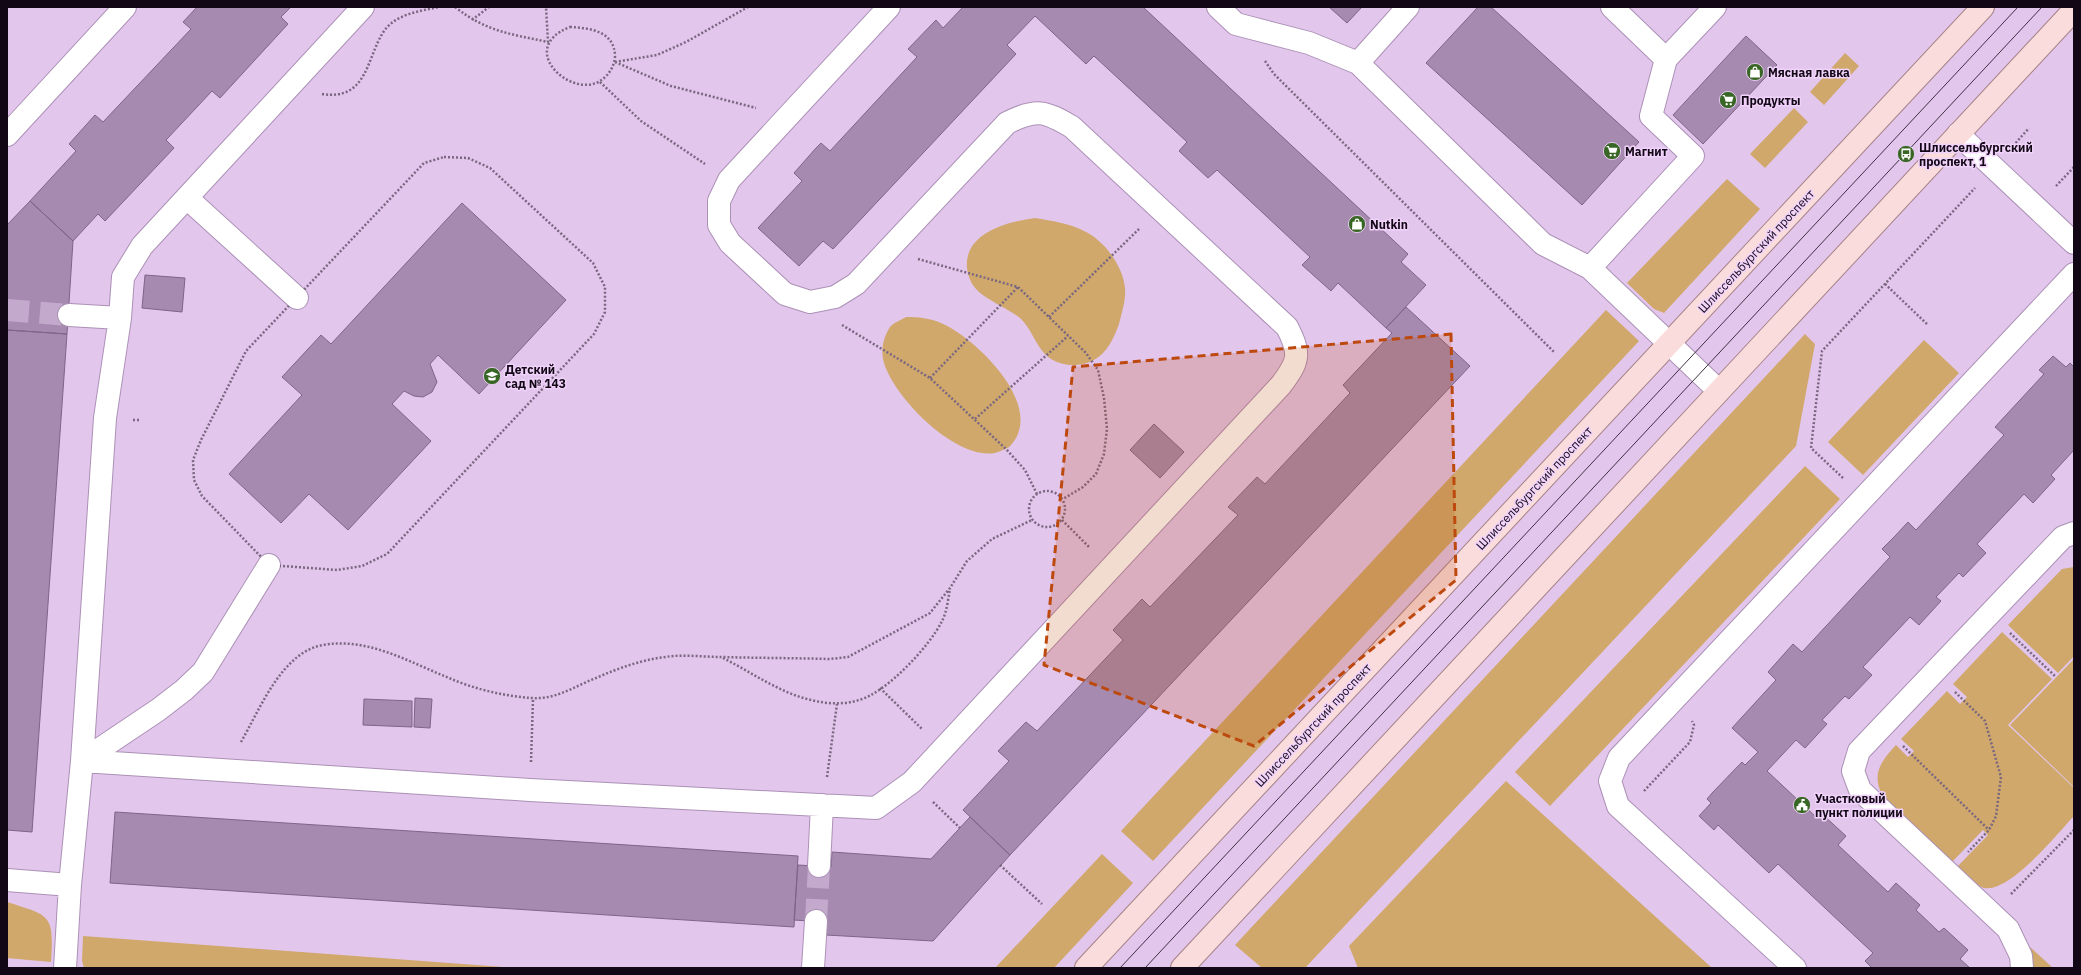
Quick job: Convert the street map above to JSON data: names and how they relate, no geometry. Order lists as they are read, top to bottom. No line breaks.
{"streets":{"main road":["Шлиссельбургский проспект"]},"places":{"shop":["Мясная лавка","Nutkin"],"supermarket":["Продукты","Магнит"],"bus stop":["Шлиссельбургский проспект, 1"],"school or university":["Детский сад № 143"],"public building":["Участковый пункт полиции"]}}
